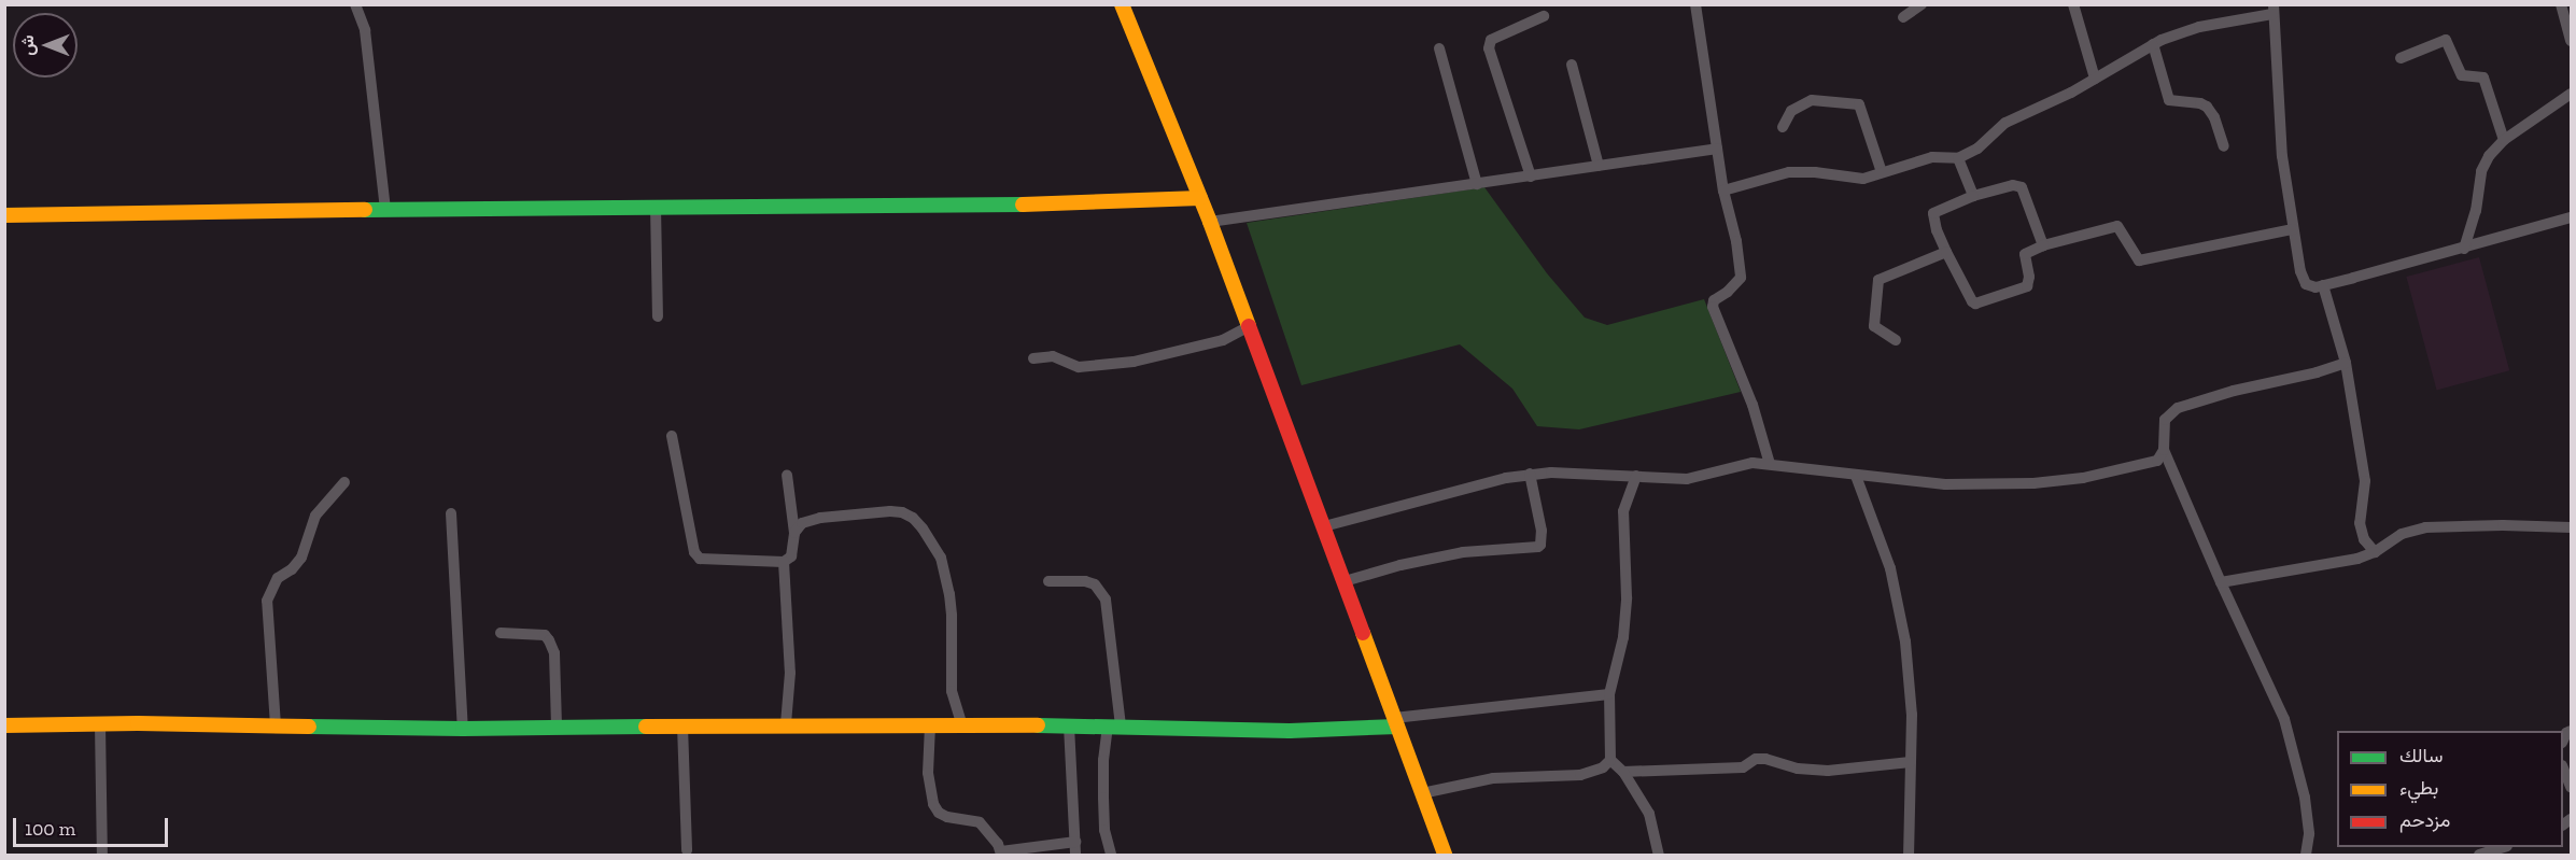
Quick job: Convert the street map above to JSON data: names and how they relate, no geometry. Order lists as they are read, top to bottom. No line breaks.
{"legend":["سالك","بطيء","مزدحم"],"scale_bar":"100 m","north":"left"}
